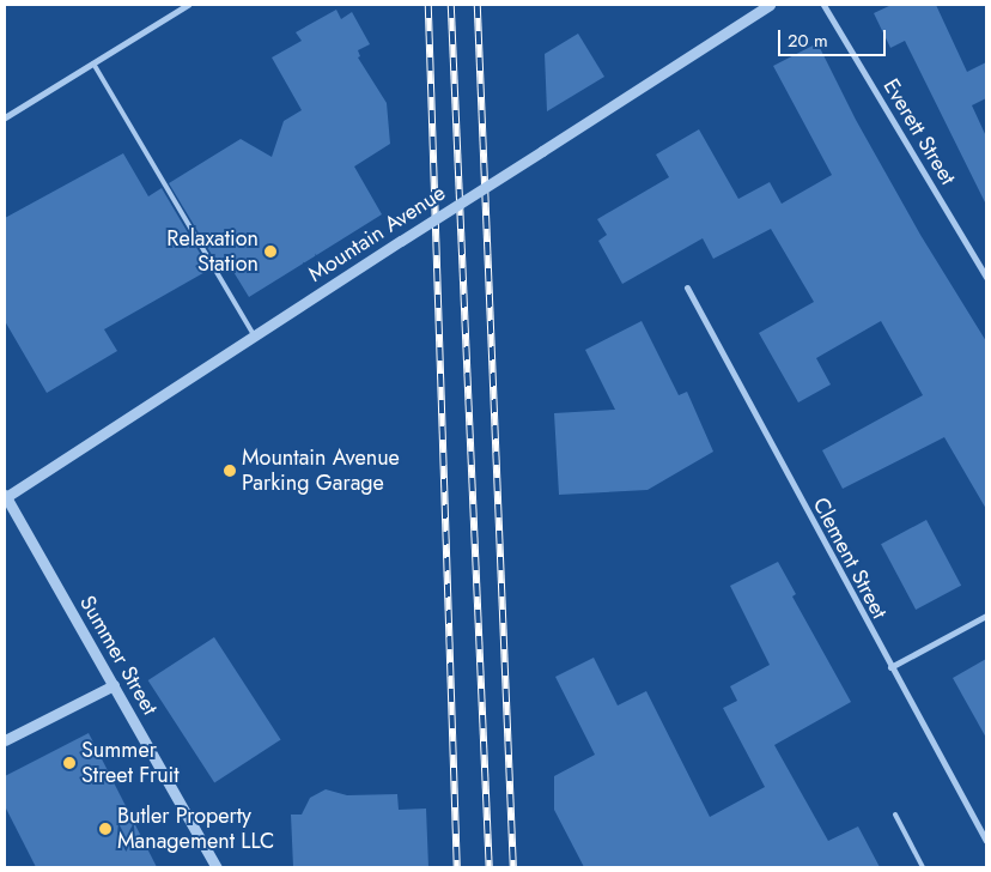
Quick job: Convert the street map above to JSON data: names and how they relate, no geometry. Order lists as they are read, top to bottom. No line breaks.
{"streets":{"street":["Everett Street","Mountain Avenue","Clement Street","Summer Street"]},"crossings":[["Mountain Avenue","Summer Street"]],"places":["Relaxation Station","Mountain Avenue Parking Garage","Summer Street Fruit","Butler Property Management LLC"],"scale_bar":"20 m"}
